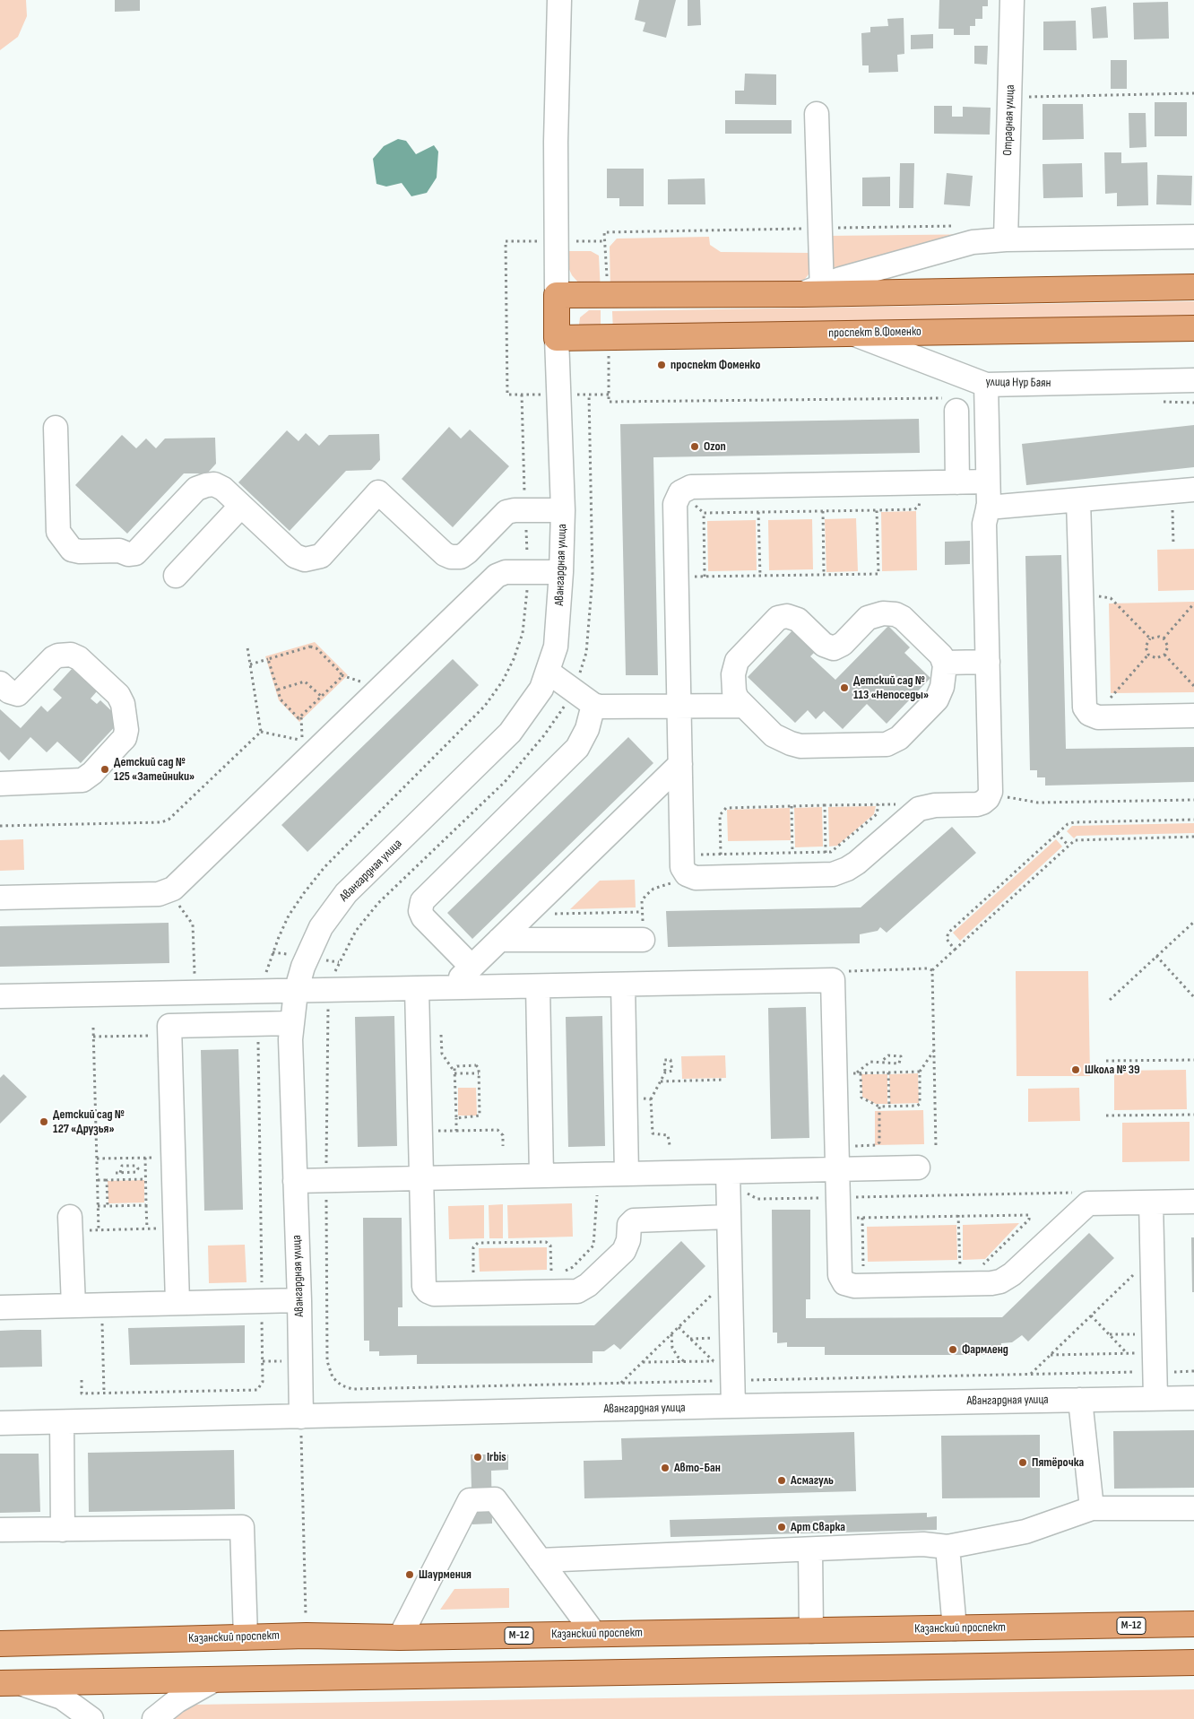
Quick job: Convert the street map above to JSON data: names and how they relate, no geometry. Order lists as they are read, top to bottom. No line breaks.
{"streets":{"main road":["проспект В.Фоменко","М-12","Казанский проспект"],"street":["Отрадная улица","улица Нур Баян","Авангардная улица"]},"crossings":[["проспект В.Фоменко","улица Нур Баян"],["проспект В.Фоменко","Авангардная улица"]],"places":["проспект Фоменко","Ozon","Детский сад № 113 «Непоседы»","Детский сад № 125 «Затейники»","Школа № 39","Детский сад № 127 «Друзья»","Фармленд","Irbis","Пятёрочка","Авто-Бан","Асмагуль","Арт Сварка","Шаурмения"]}
